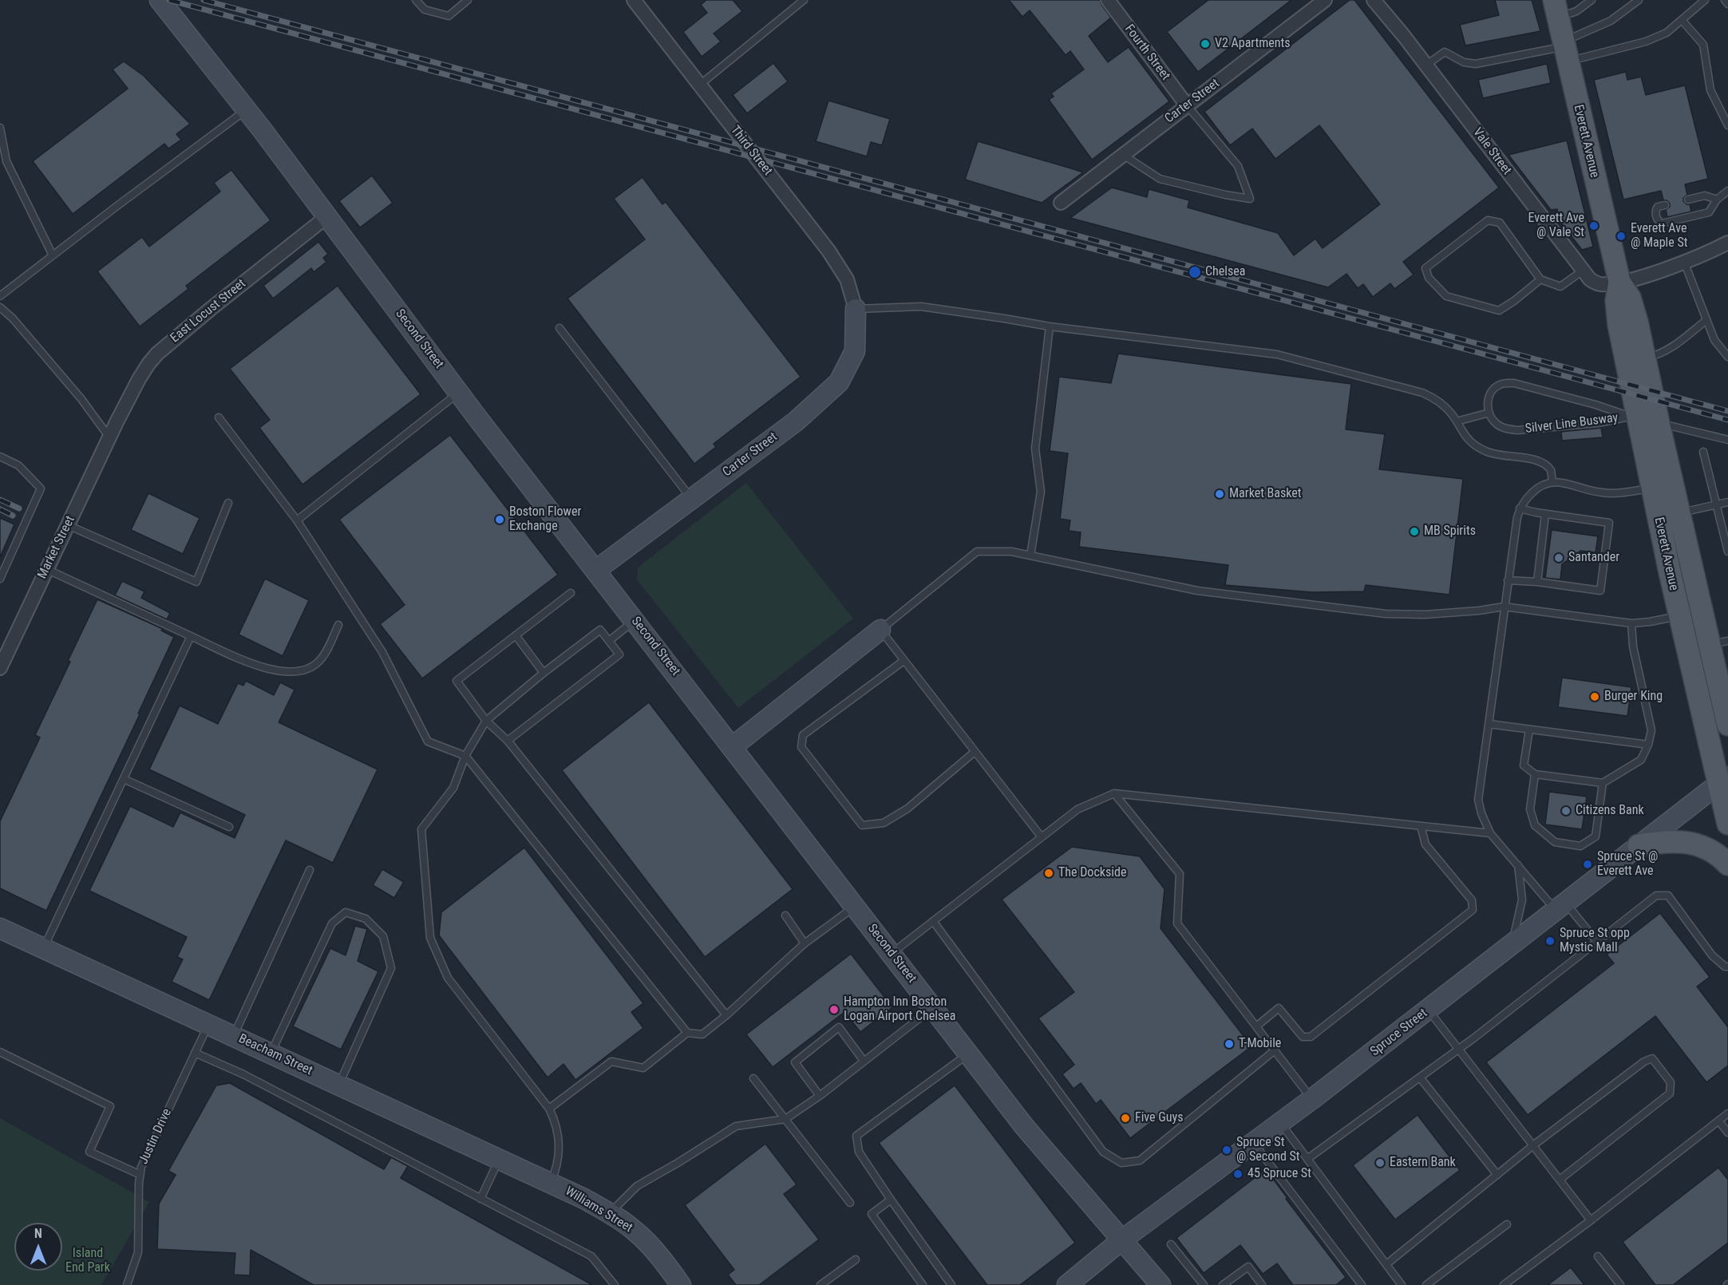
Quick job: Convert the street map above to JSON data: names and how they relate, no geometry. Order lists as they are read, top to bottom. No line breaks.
{"streets":{"main road":["Carter Street","Everett Avenue","Second Street","Spruce Street","Beacham Street","Williams Street"],"street":["Fourth Street","Third Street","Vale Street","East Locust Street","Market Street"],"lane":["Silver Line Busway","Justin Drive"]},"crossings":[["Fourth Street","Carter Street"],["Carter Street","Third Street"],["Carter Street","Second Street"],["Everett Avenue","Vale Street"],["Everett Avenue","Silver Line Busway"],["Everett Avenue","Spruce Street"],["East Locust Street","Second Street"],["East Locust Street","Market Street"],["Second Street","Spruce Street"],["Beacham Street","Justin Drive"],["Beacham Street","Williams Street"]],"parks":["Island End Park"],"places":["V2 Apartments","Everett Ave @ Vale St","Everett Ave @ Maple St","Chelsea","Market Basket","Boston Flower Exchange","MB Spirits","Santander","Burger King","Citizens Bank","Spruce St @ Everett Ave","The Dockside","Spruce St opp Mystic Mall","Hampton Inn Boston Logan Airport Chelsea","T-Mobile","Five Guys","Spruce St @ Second St","Eastern Bank","45 Spruce St"],"north":"top"}
